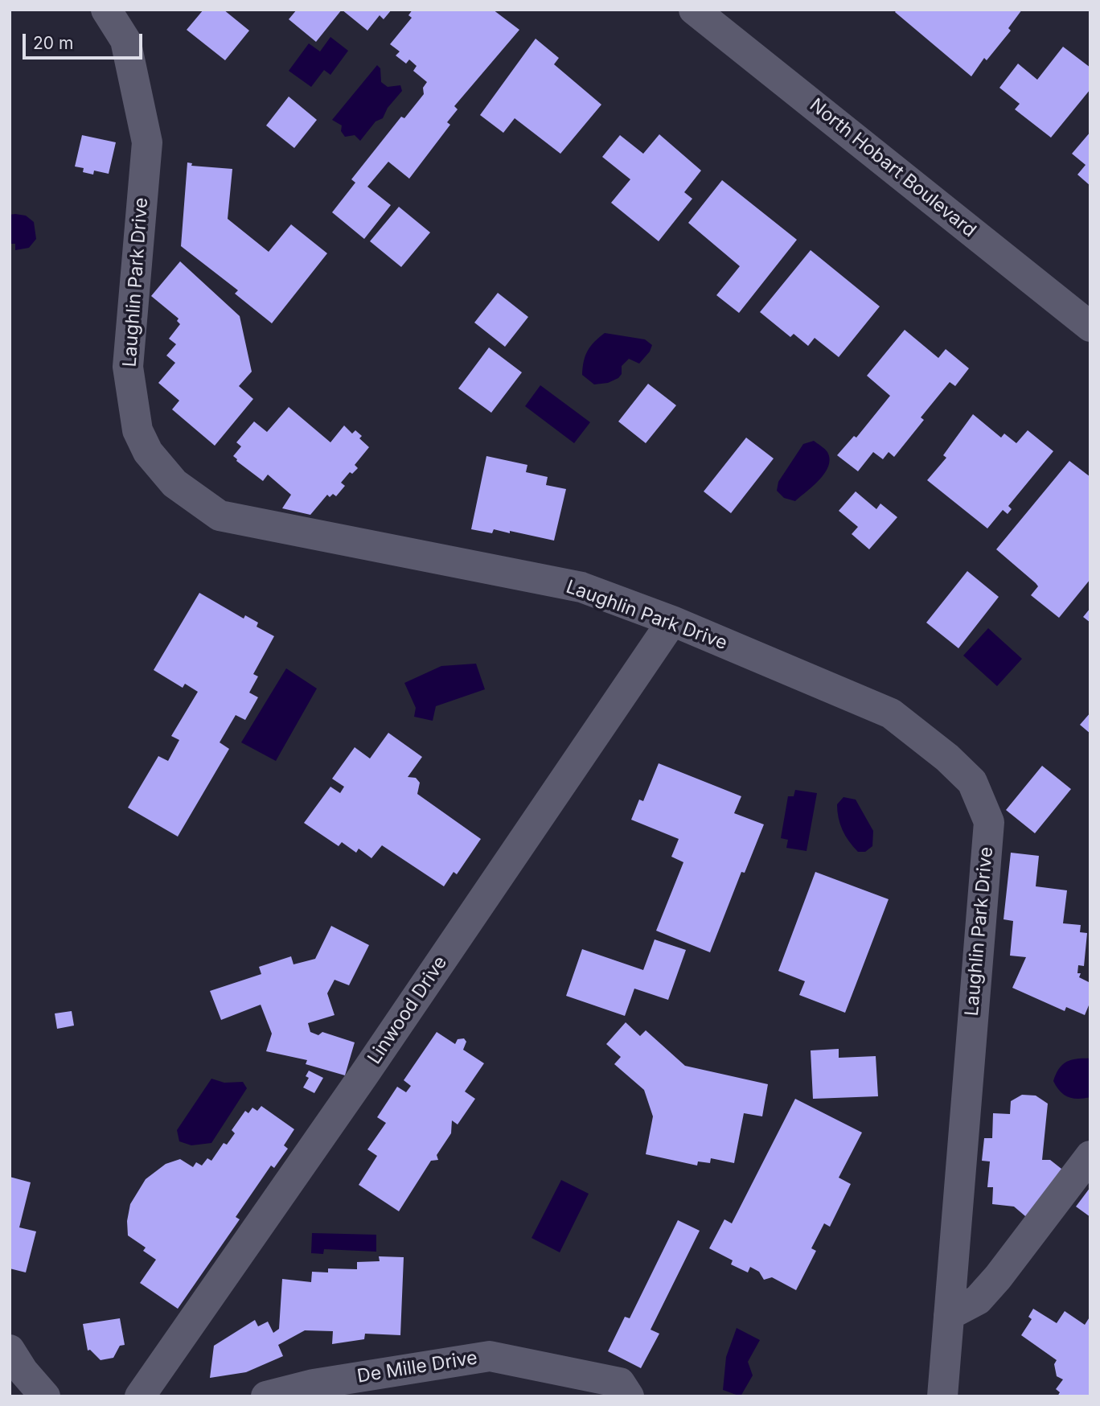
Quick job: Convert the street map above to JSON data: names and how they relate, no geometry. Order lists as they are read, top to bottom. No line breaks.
{"streets":{"street":["North Hobart Boulevard","Laughlin Park Drive","Linwood Drive","De Mille Drive"]},"crossings":[["Laughlin Park Drive","Linwood Drive"]],"scale_bar":"20 m"}
